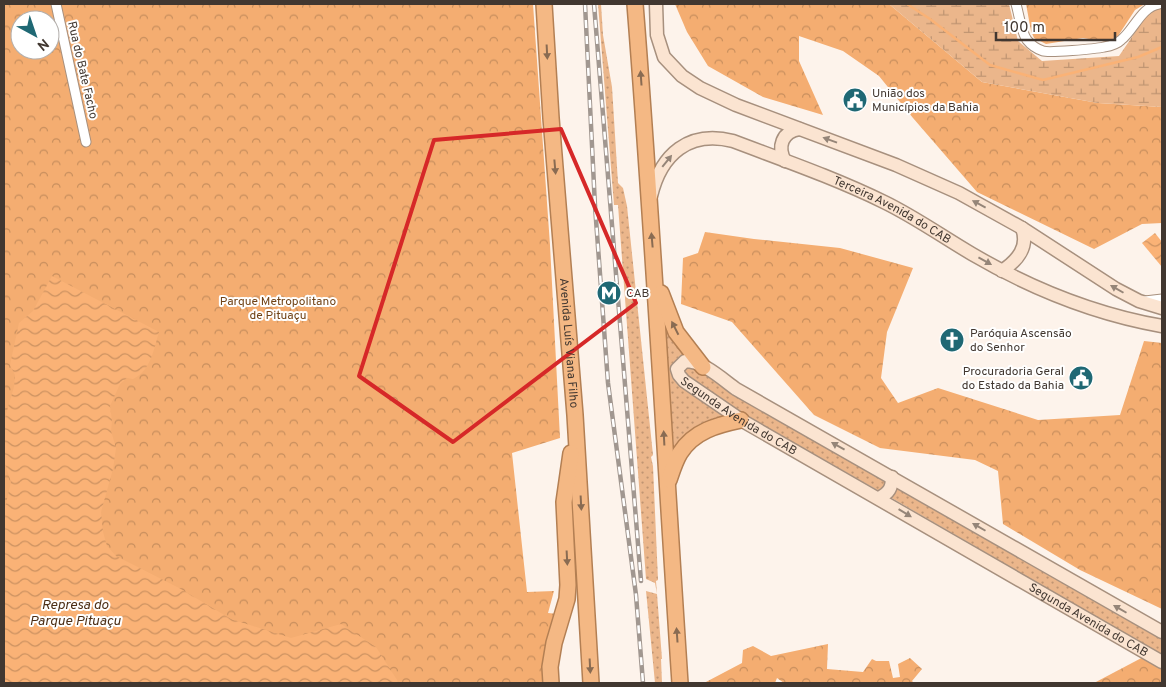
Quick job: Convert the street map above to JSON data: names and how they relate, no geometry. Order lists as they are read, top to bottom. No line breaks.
{"streets":{"highway":["Avenida Luís Viana Filho"],"main road":["Terceira Avenida do CAB","Segunda Avenida do CAB"],"street":["Rua do Bate Facho"]},"water":["Represa do Parque Pituaçu"],"parks":["Parque Metropolitano de Pituaçu"],"places":{"public building":["União dos Municípios da Bahia","Procuradoria Geral do Estado da Bahia"],"metro station":["CAB"],"church":["Paróquia Ascensão do Senhor"]},"scale_bar":"100 m","north":"bottom right"}
